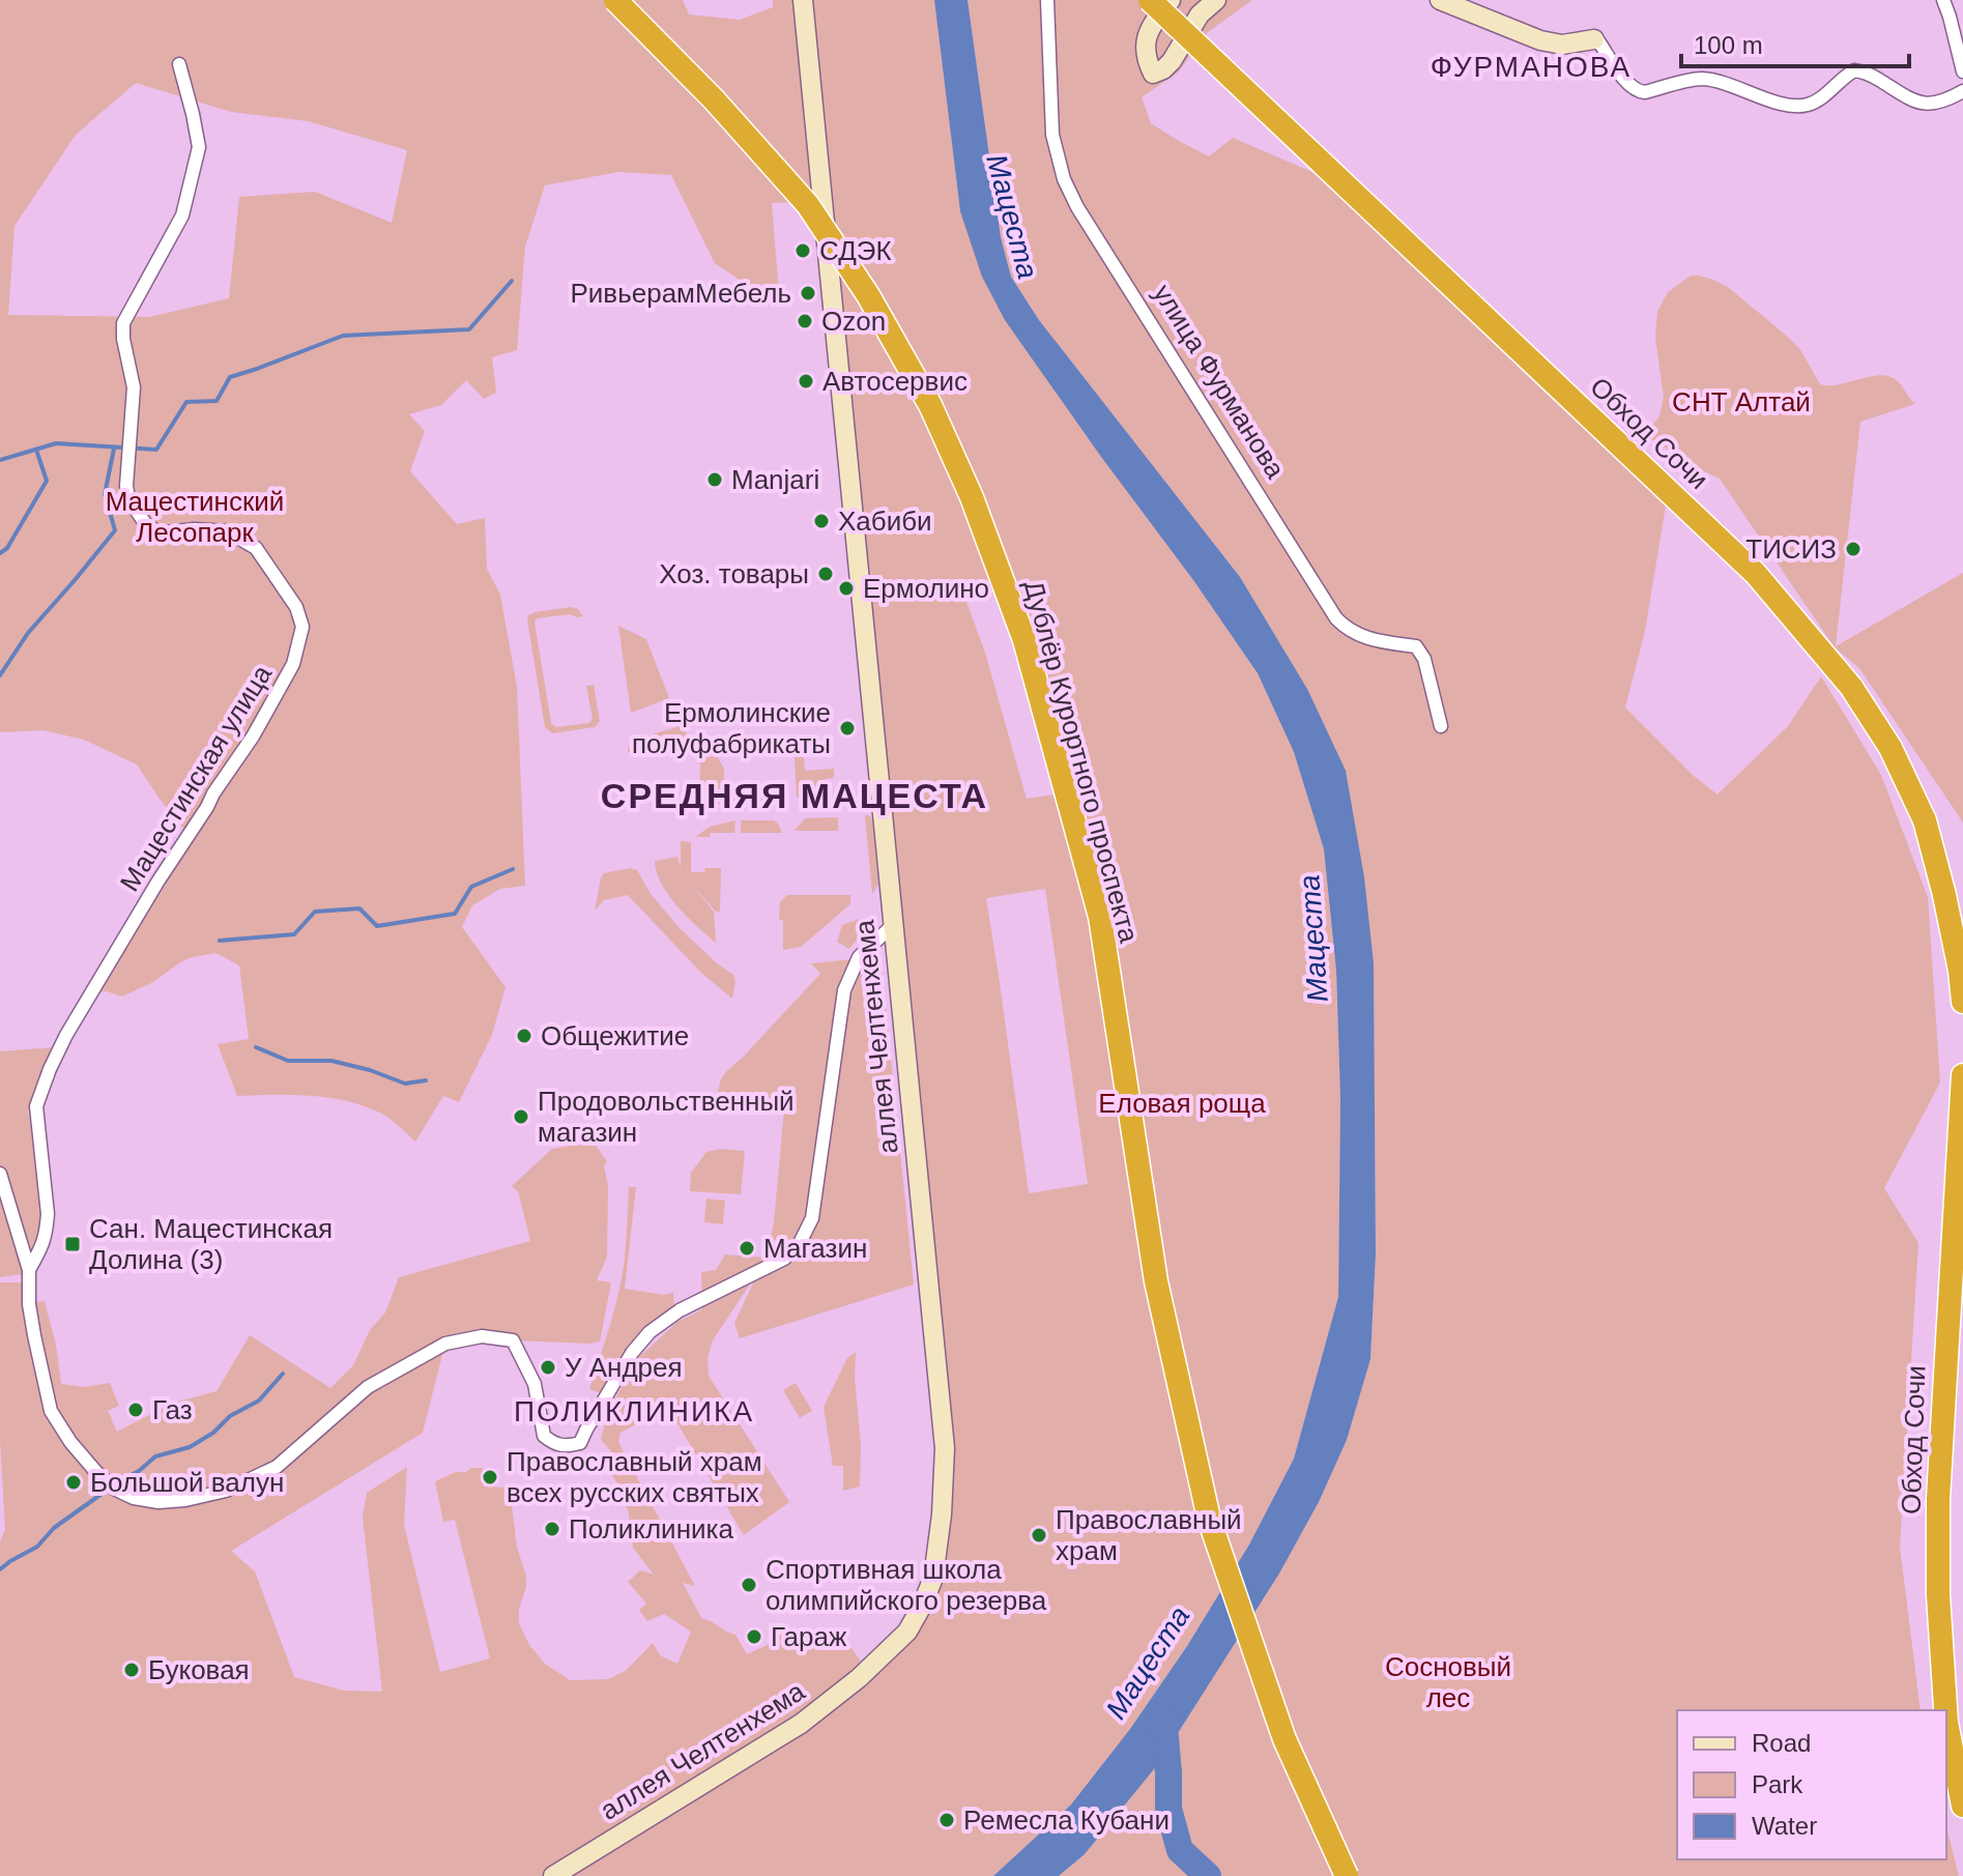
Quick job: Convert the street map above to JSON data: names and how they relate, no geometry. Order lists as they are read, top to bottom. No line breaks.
{"streets":{"highway":["Обход Сочи","Дублёр Курортного проспекта"],"main road":["аллея Челтенхема"],"street":["улица Фурманова","Мацестинская улица"]},"crossings":[["Мацестинская улица","аллея Челтенхема"]],"districts":["ФУРМАНОВА","СРЕДНЯЯ МАЦЕСТА","ПОЛИКЛИНИКА"],"water":["Мацеста"],"parks":["СНТ Алтай","Мацестинский Лесопарк","Еловая роща","Сосновый лес"],"places":{"other":["СДЭК","РивьерамМебель","Ozon","Автосервис","Manjari","Хабиби","ТИСИЗ","Хоз. товары","Ермолино","Ермолинские полуфабрикаты","Общежитие","Продовольственный магазин","Магазин","У Андрея","Газ","Православный храм всех русских святых","Большой валун","Поликлиника","Православный храм","Спортивная школа олимпийского резерва","Гараж","Буковая","Ремесла Кубани"],"transit":["Сан. Мацестинская Долина (3)"]},"legend":["Road","Park","Water"],"scale_bar":"100 m"}
